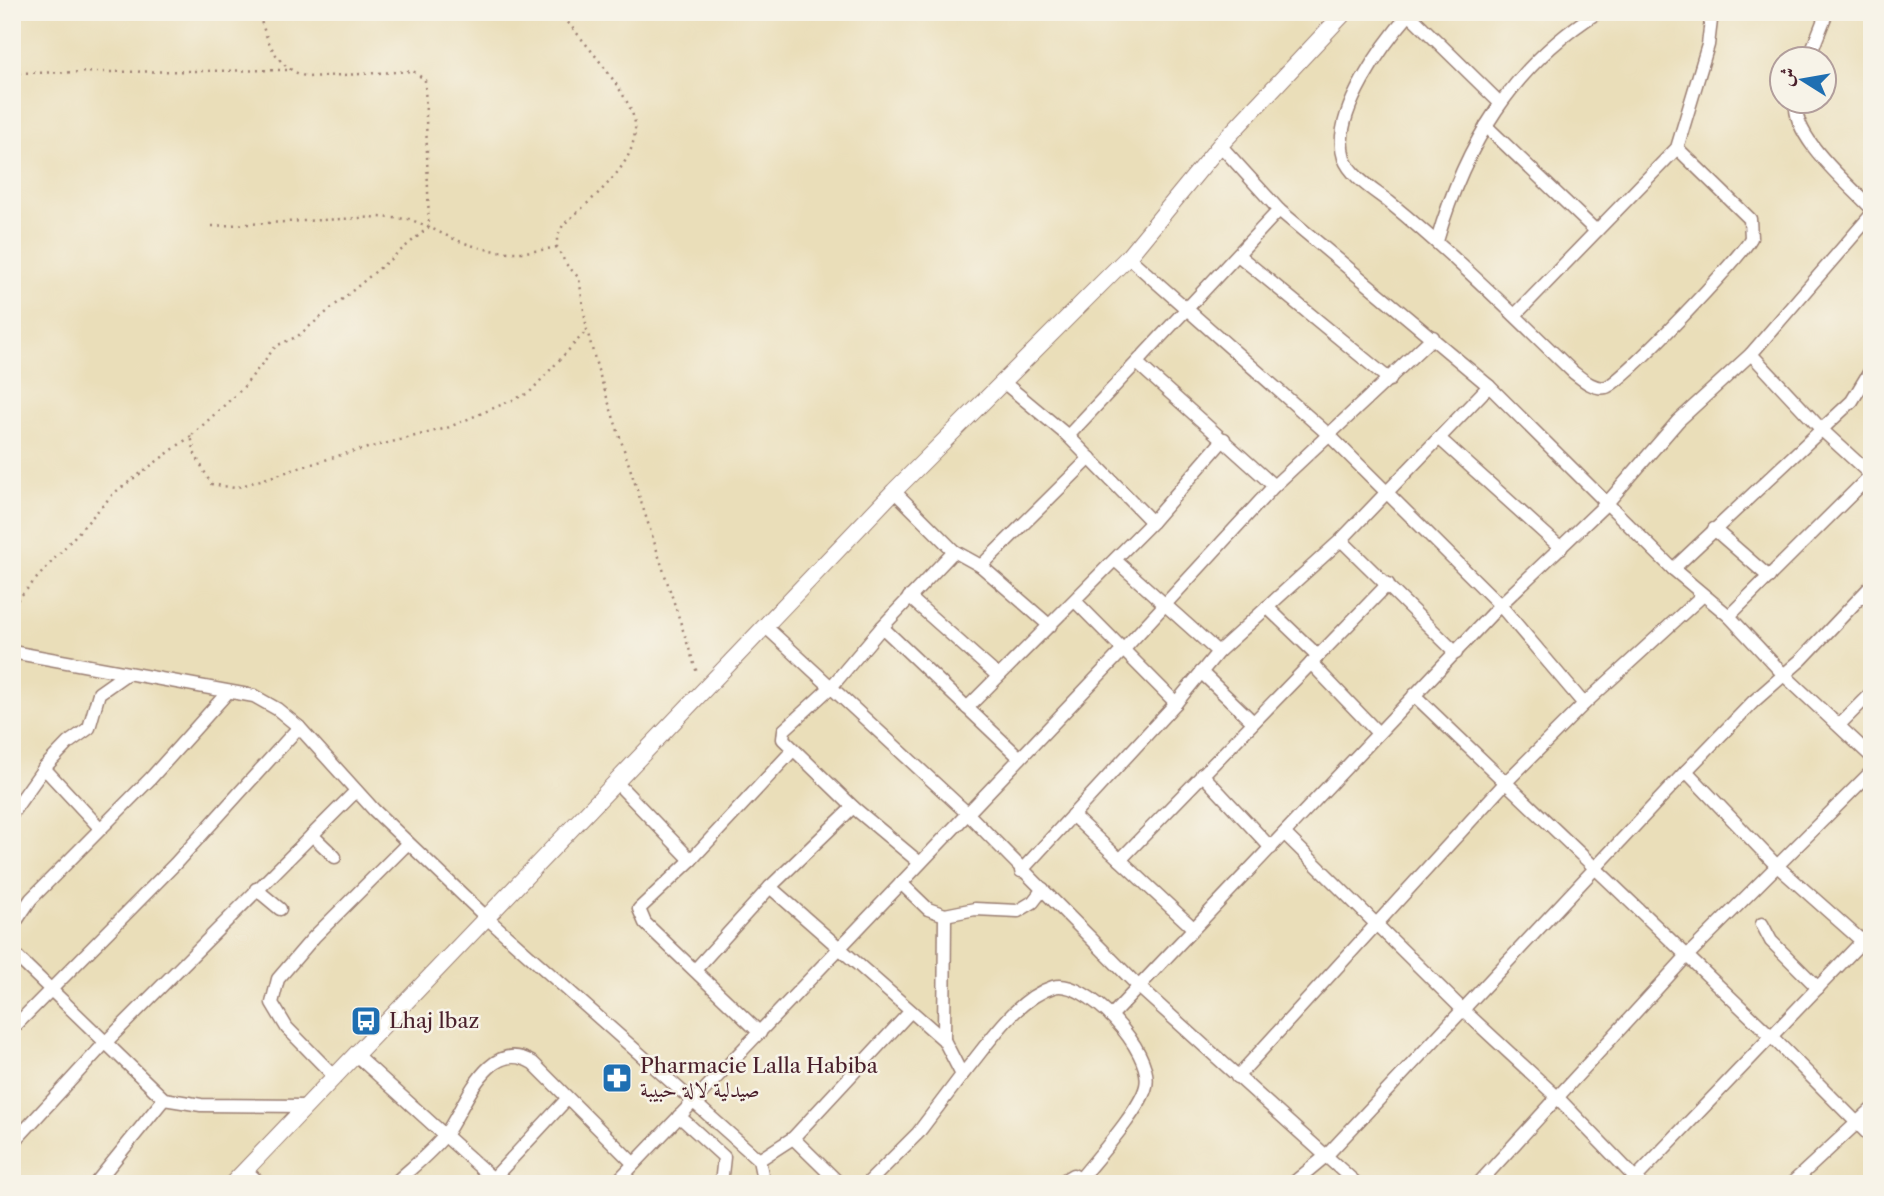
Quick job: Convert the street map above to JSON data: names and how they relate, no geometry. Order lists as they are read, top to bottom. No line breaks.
{"places":{"bus stop":["Lhaj lbaz"],"pharmacy":["Pharmacie Lalla Habiba صيدلية لالة حبيبة"]},"north":"left"}
